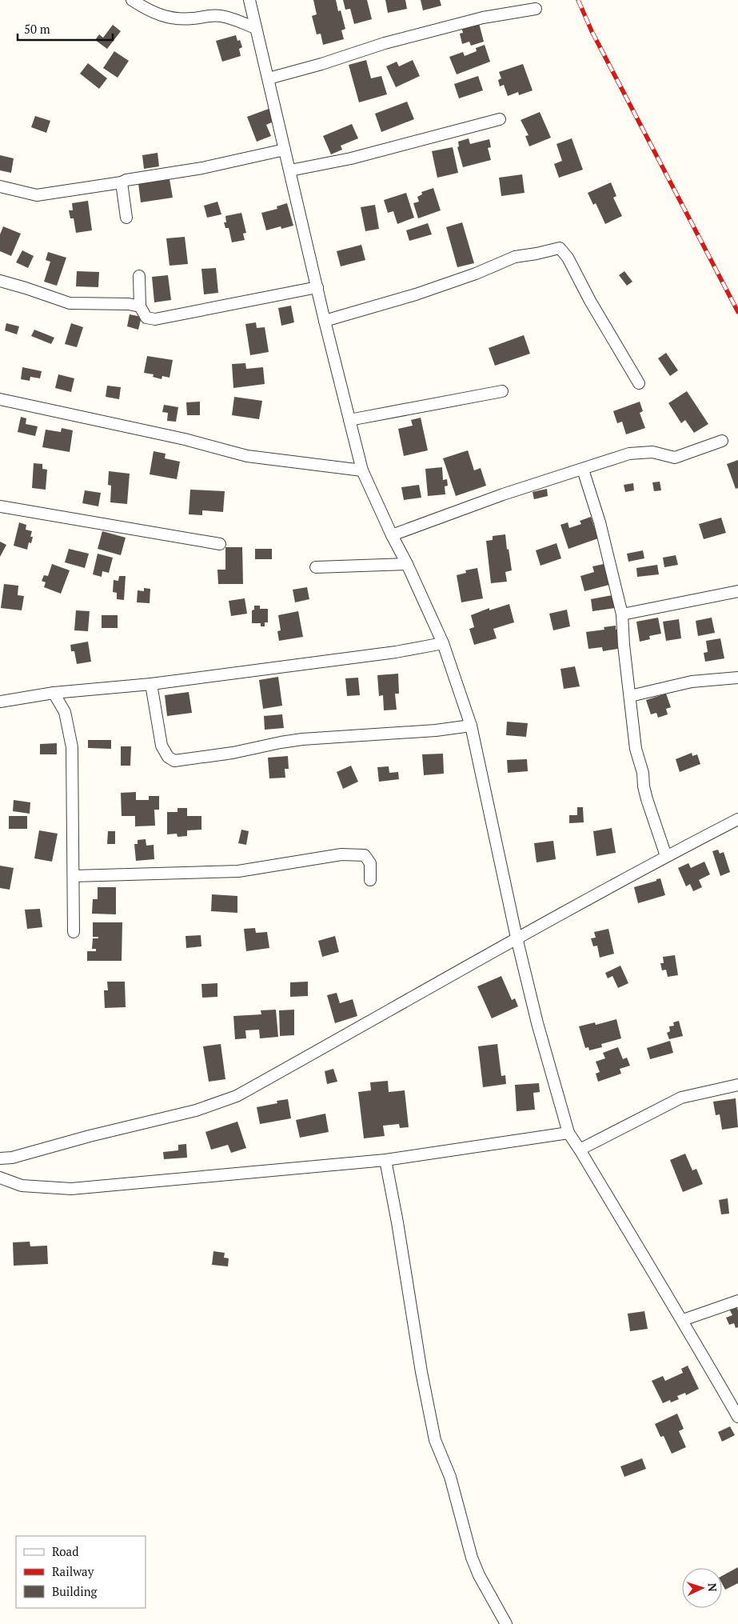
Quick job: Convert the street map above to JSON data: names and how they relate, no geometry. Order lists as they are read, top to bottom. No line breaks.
{"legend":["Road","Railway","Building"],"scale_bar":"50 m","north":"right"}
